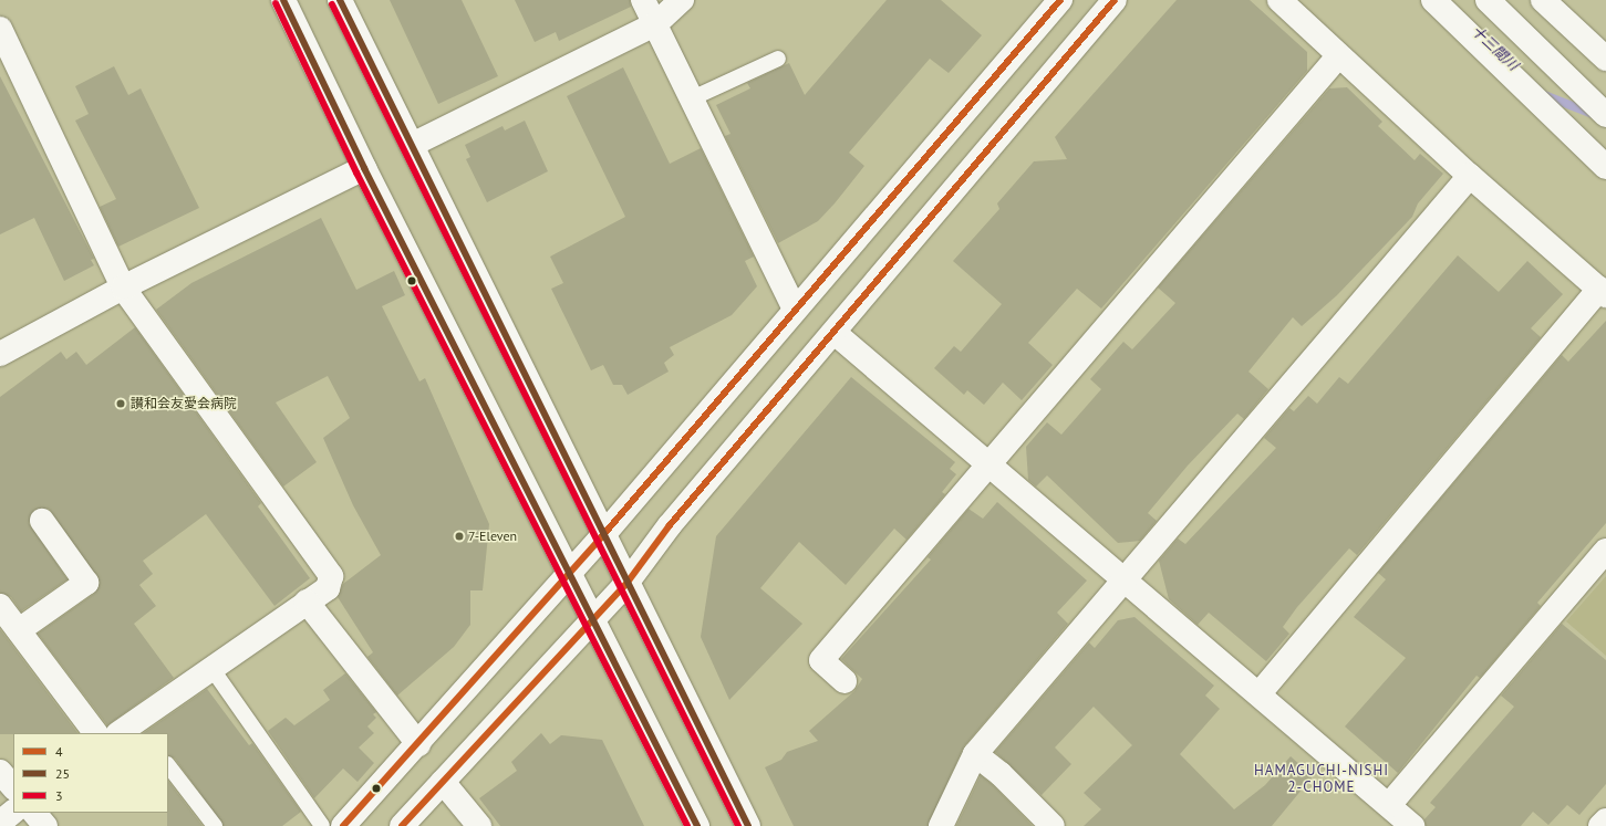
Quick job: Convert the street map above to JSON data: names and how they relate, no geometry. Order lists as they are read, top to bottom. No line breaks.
{"districts":["HAMAGUCHI-NISHI 2-CHOME"],"water":["十三間川"],"places":["讃和会友愛会病院","7-Eleven"],"lines":["transit line 4","transit line 25","transit line 3"],"legend":["4","25","3"]}
